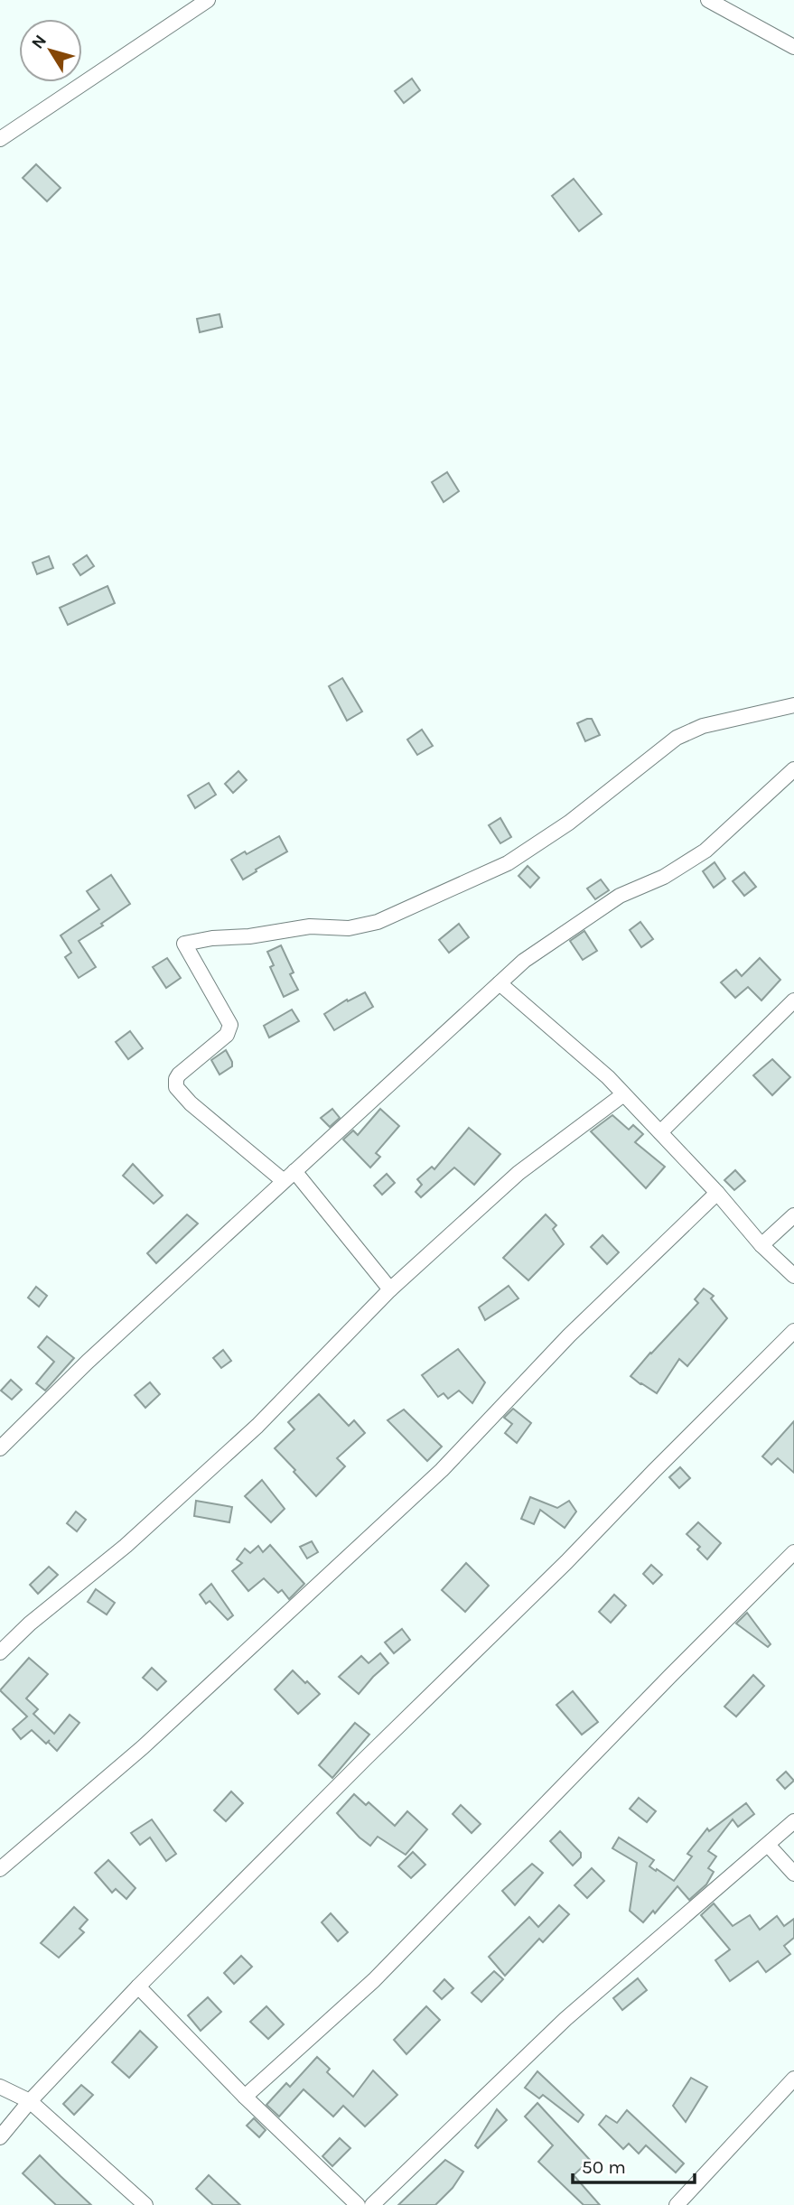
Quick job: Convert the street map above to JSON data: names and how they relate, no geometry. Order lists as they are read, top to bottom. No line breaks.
{"scale_bar":"50 m","north":"top left"}
